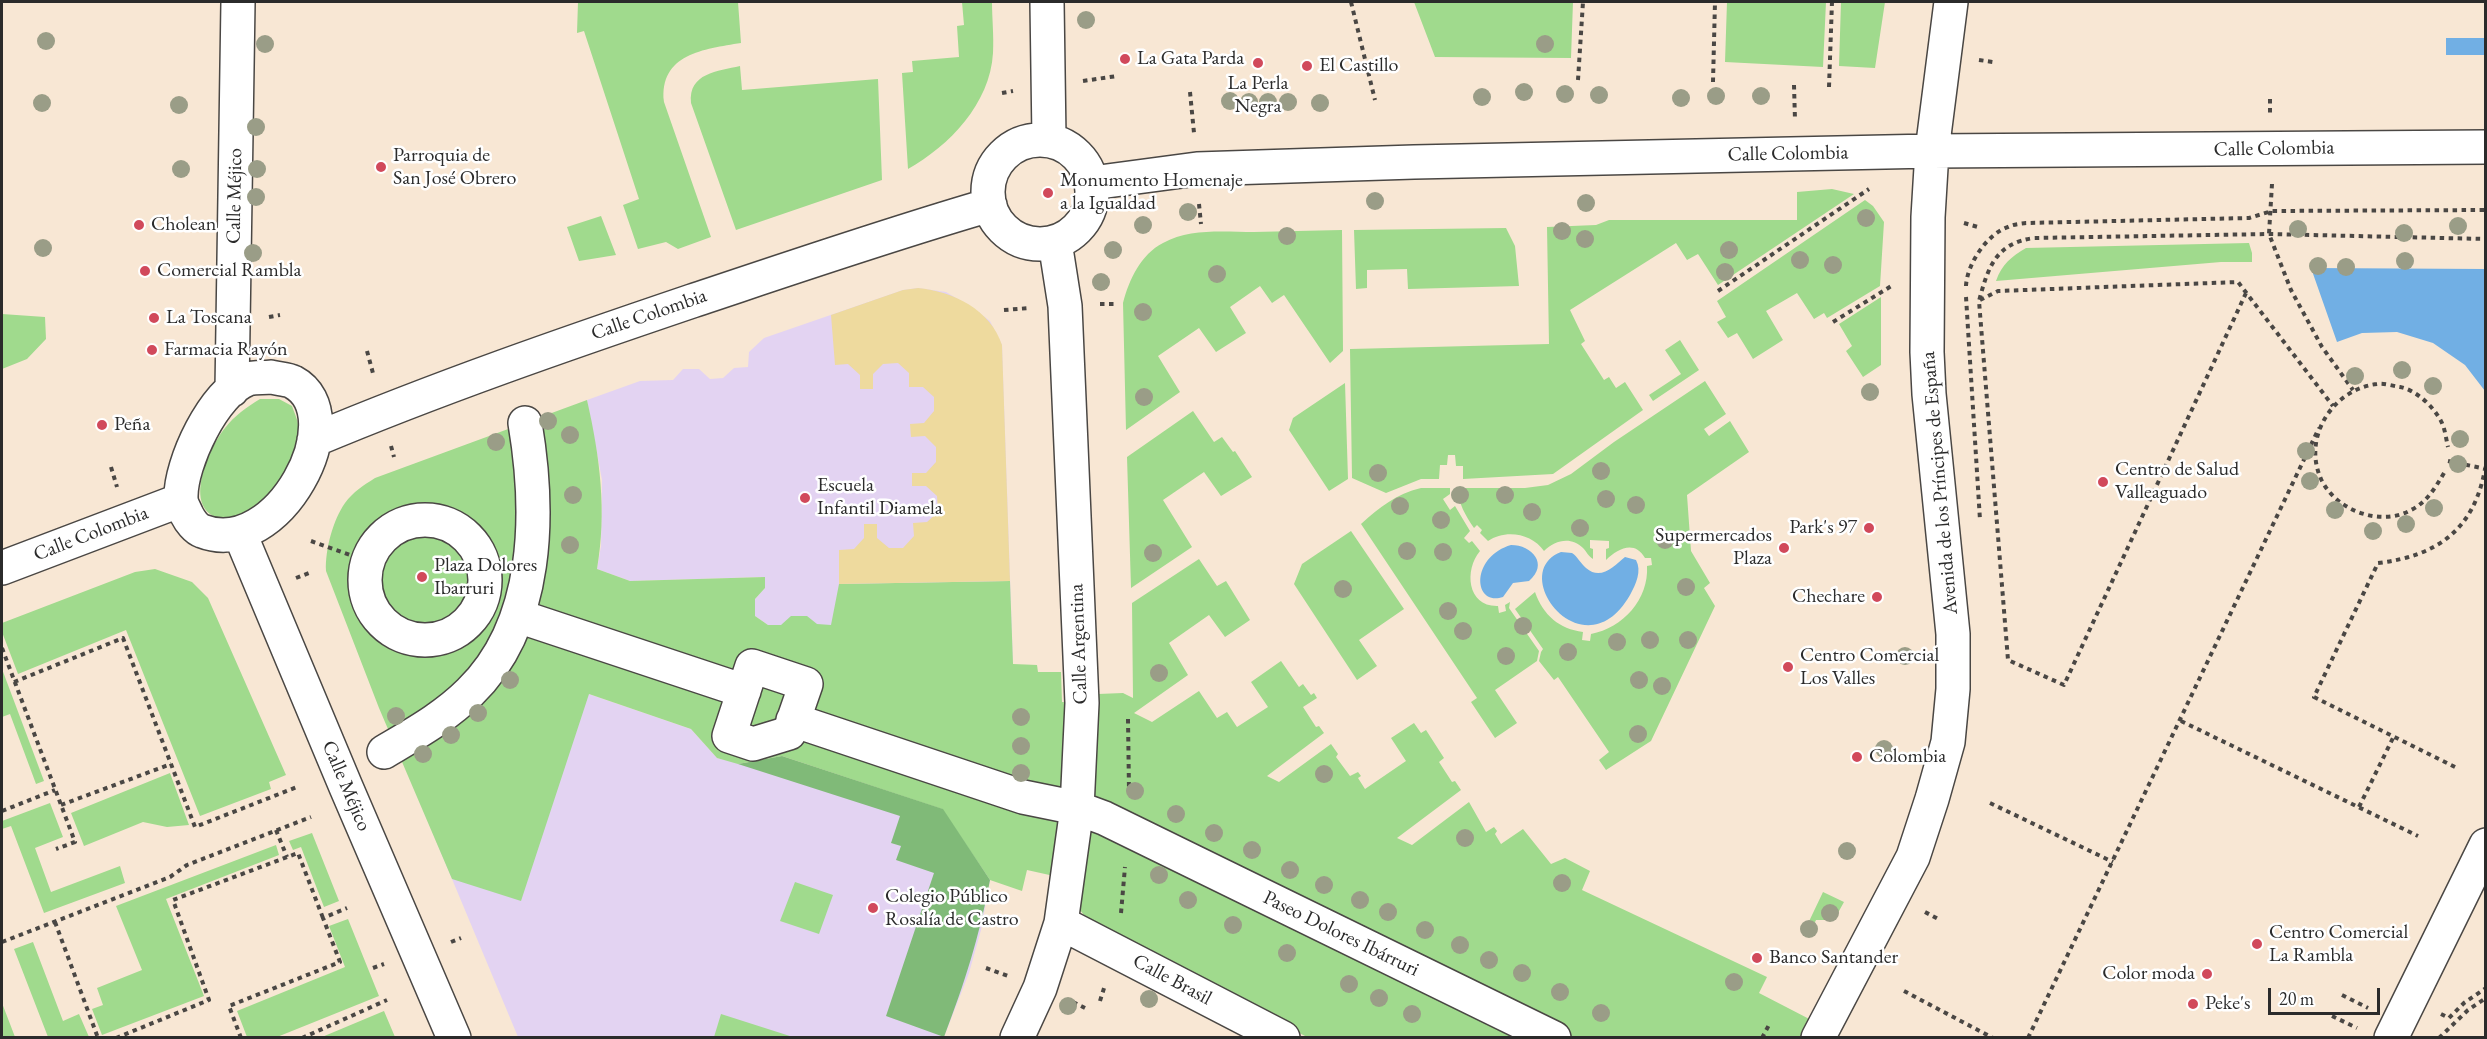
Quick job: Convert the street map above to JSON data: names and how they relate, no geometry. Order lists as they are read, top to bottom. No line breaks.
{"streets":{"street":["Calle Colombia","Calle Méjico","Avenida de los Príncipes de España","Calle Argentina","Paseo Dolores Ibárruri","Calle Brasil"]},"crossings":[["Calle Colombia","Calle Méjico"],["Calle Colombia","Avenida de los Príncipes de España"],["Calle Colombia","Calle Argentina"],["Calle Argentina","Paseo Dolores Ibárruri"],["Calle Argentina","Calle Brasil"]],"places":["La Gata Parda","La Perla Negra","El Castillo","Parroquia de San José Obrero","Monumento Homenaje a la Igualdad","Cholean","Comercial Rambla","La Toscana","Farmacia Rayón","Peña","Centro de Salud Valleaguado","Escuela Infantil Diamela","Park's 97","Supermercados Plaza","Plaza Dolores Ibarruri","Chechare","Centro Comercial Los Valles","Colombia","Colegio Público Rosalía de Castro","Centro Comercial La Rambla","Banco Santander","Color moda","Peke's"],"scale_bar":"20 m"}
